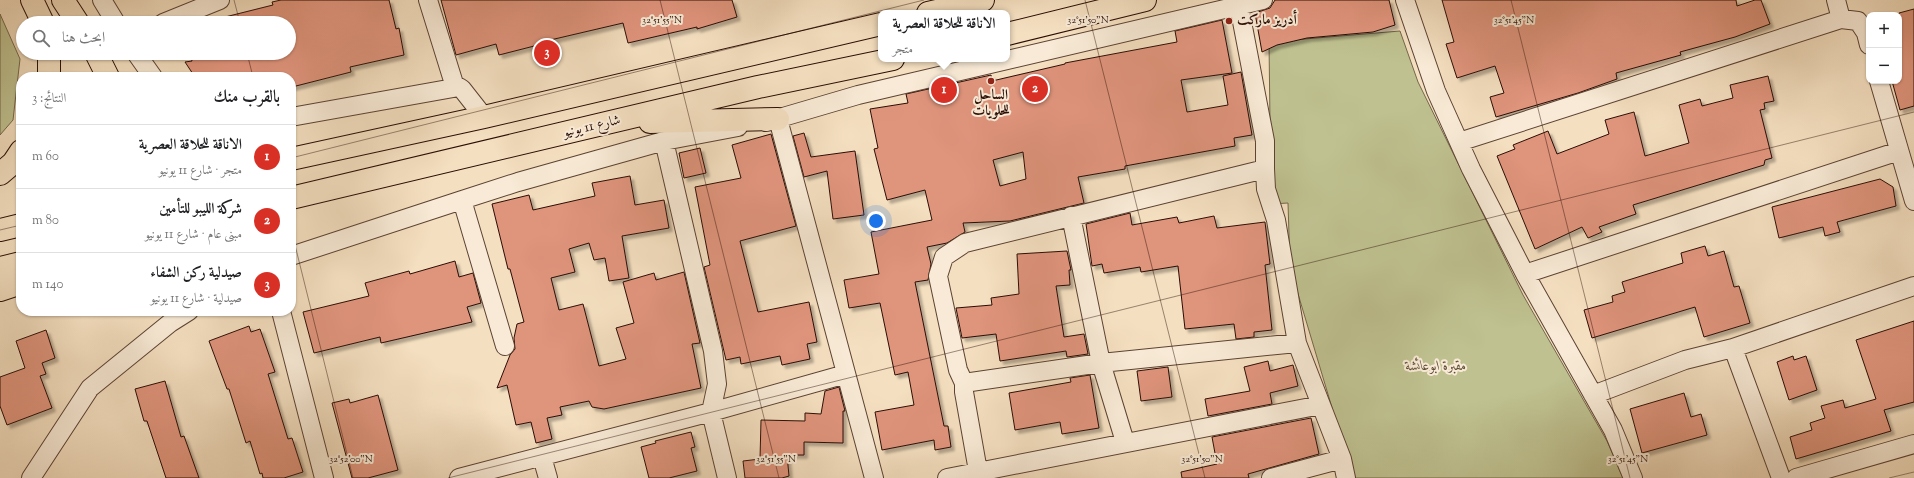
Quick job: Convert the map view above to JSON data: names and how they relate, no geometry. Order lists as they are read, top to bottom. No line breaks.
{"streets":{"highway":["شارع 11 يونيو"]},"parks":["مقبرة ابوعائشة"],"places":["أدريز ماركت","الساحل للحلويات"],"page":{"popup":["الاناقة للحلاقة العصرية","متجر"],"map_buttons":["+","−"],"search":"ابحث هنا","pins":["3","2","1"],"heading":["بالقرب منك","النتائج: 3"],"list":[{"mark":"1","name":"الاناقة للحلاقة العصرية","note":"متجر · شارع 11 يونيو","value":"60 m"},{"mark":"2","name":"شركة الليبو للتأمين","note":"مبنى عام · شارع 11 يونيو","value":"80 m"},{"mark":"3","name":"صيدلية ركن الشفاء","note":"صيدلية · شارع 11 يونيو","value":"140 m"}]},"coordinates":["32°51'55\"N","32°51'50\"N","32°51'45\"N","32°52'00\"N"]}
